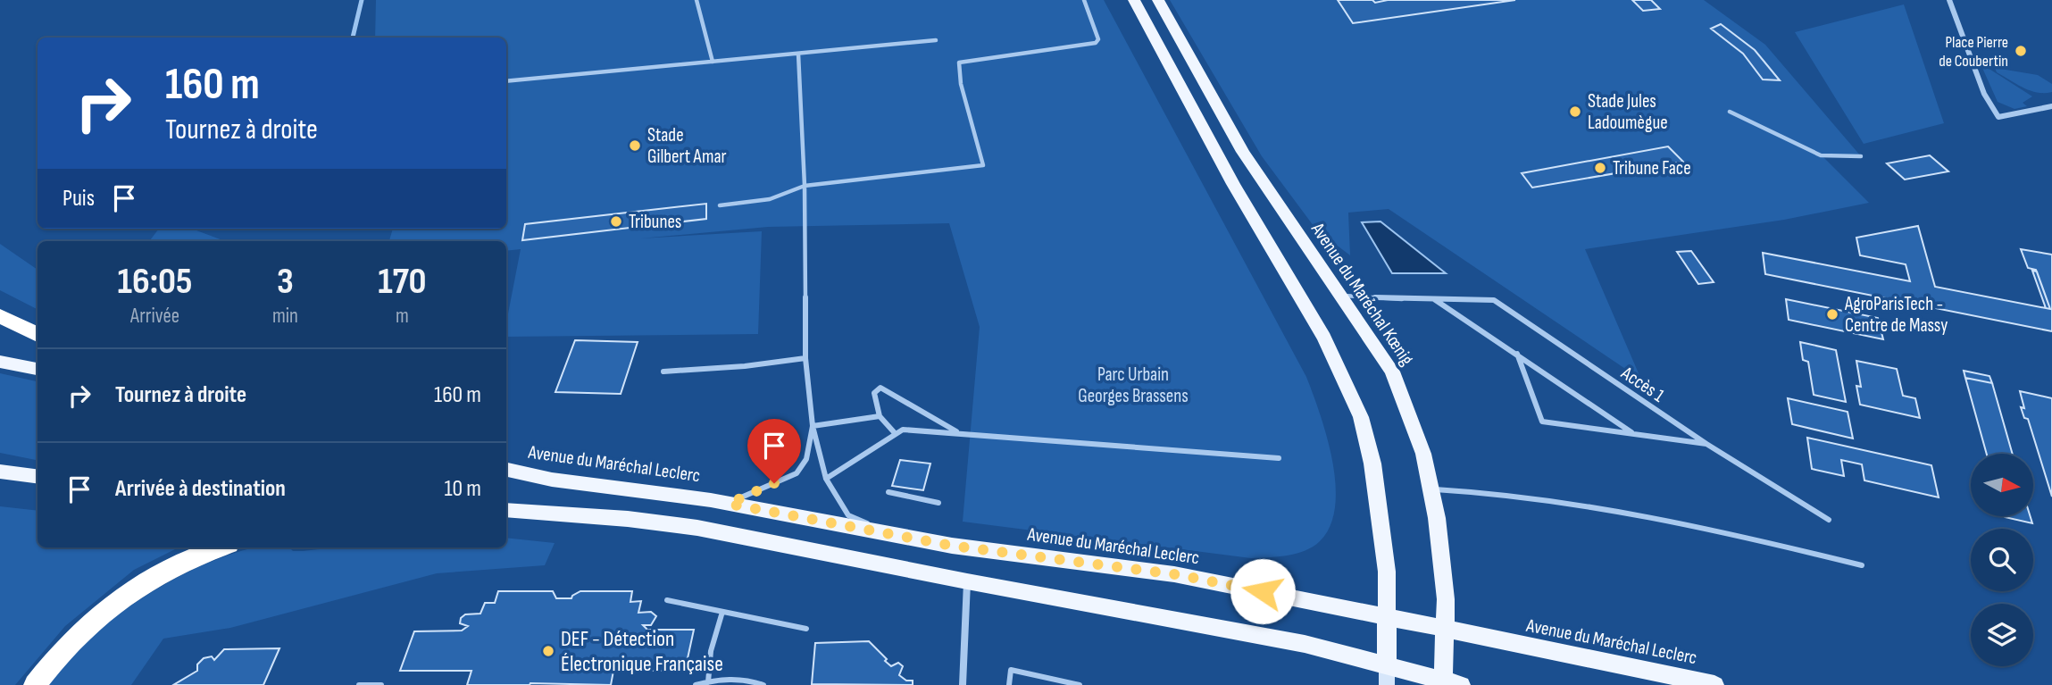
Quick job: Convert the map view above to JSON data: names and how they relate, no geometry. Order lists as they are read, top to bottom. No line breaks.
{"streets":{"main road":["Avenue du Maréchal Kœnig","Avenue du Maréchal Leclerc"],"lane":["Accès 1"]},"crossings":[["Avenue du Maréchal Kœnig","Accès 1"],["Avenue du Maréchal Kœnig","Avenue du Maréchal Leclerc"]],"parks":["Parc Urbain Georges Brassens"],"places":["Place Pierre de Coubertin","Stade Jules Ladoumègue","Stade Gilbert Amar","Tribune Face","Tribunes","AgroParisTech - Centre de Massy","DEF - Détection Électronique Française"],"north":"right","page":{"turn":["160 m","Tournez à droite"],"then":"Puis","eta":["16:05","Arrivée","3","min","170","m"],"list":[{"name":"Tournez à droite","value":"160 m"},{"name":"Arrivée à destination","value":"10 m"}]}}
